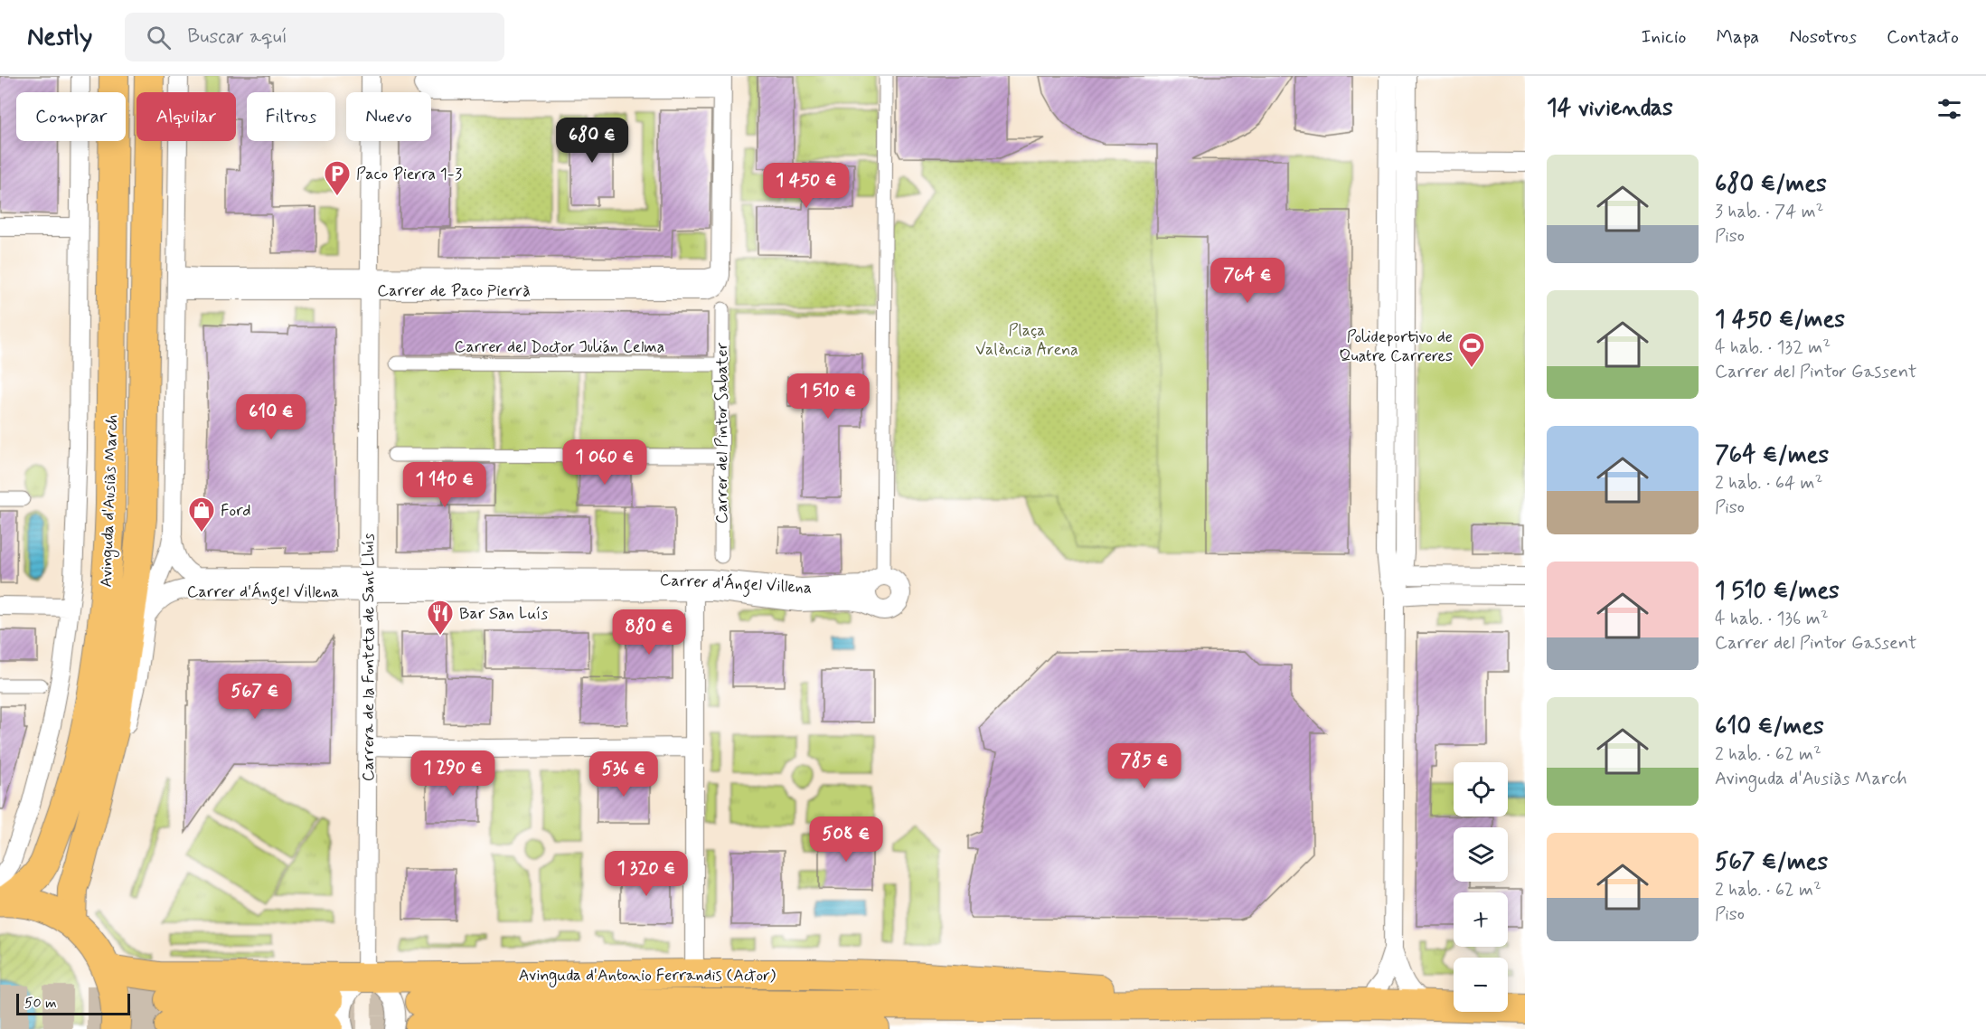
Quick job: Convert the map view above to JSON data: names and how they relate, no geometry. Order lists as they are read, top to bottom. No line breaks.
{"streets":{"main road":["Avinguda d'Ausiàs March","Avinguda d'Antonio Ferrandis (Actor)"],"street":["Carrer de Paco Pierrà","Carrer del Doctor Julián Celma","Carrer del Pintor Sabater","Carrer d'Ángel Villena","Carrera de la Fonteta de Sant Lluís"]},"crossings":[["Carrer de Paco Pierrà","Avinguda d'Ausiàs March"],["Carrer de Paco Pierrà","Carrera de la Fonteta de Sant Lluís"],["Carrer del Doctor Julián Celma","Carrer del Pintor Sabater"],["Avinguda d'Ausiàs March","Carrer d'Ángel Villena"],["Carrer d'Ángel Villena","Carrera de la Fonteta de Sant Lluís"],["Carrera de la Fonteta de Sant Lluís","Avinguda d'Antonio Ferrandis (Actor)"]],"parks":["Plaça València Arena"],"places":{"parking":["Paco Pierra 1-3"],"sports":["Polideportivo de Quatre Carreres"],"shop":["Ford"],"restaurant":["Bar San Luís"]},"scale_bar":"50 m","page":{"header":"Nestly","search":"Buscar aquí","nav":["Inicio","Mapa","Nosotros","Contacto"],"heading":"14 viviendas","chip":["Comprar","Alquilar","Filtros","Nuevo"],"price":["680 €","1 450 €","764 €","1 510 €","610 €","1 060 €","1 140 €","880 €","567 €","785 €","1 290 €","536 €","508 €","1 320 €"],"list":[{"name":"680 €/mes","note":"3 hab. · 74 m² · Piso"},{"name":"1 450 €/mes","note":"4 hab. · 132 m² · Carrer del Pintor Gassent"},{"name":"764 €/mes","note":"2 hab. · 64 m² · Piso"},{"name":"1 510 €/mes","note":"4 hab. · 136 m² · Carrer del Pintor Gassent"},{"name":"610 €/mes","note":"2 hab. · 62 m² · Avinguda d'Ausiàs March"},{"name":"567 €/mes","note":"2 hab. · 62 m² · Piso"}],"map_buttons":["+","−"],"scale":"50 m"}}
